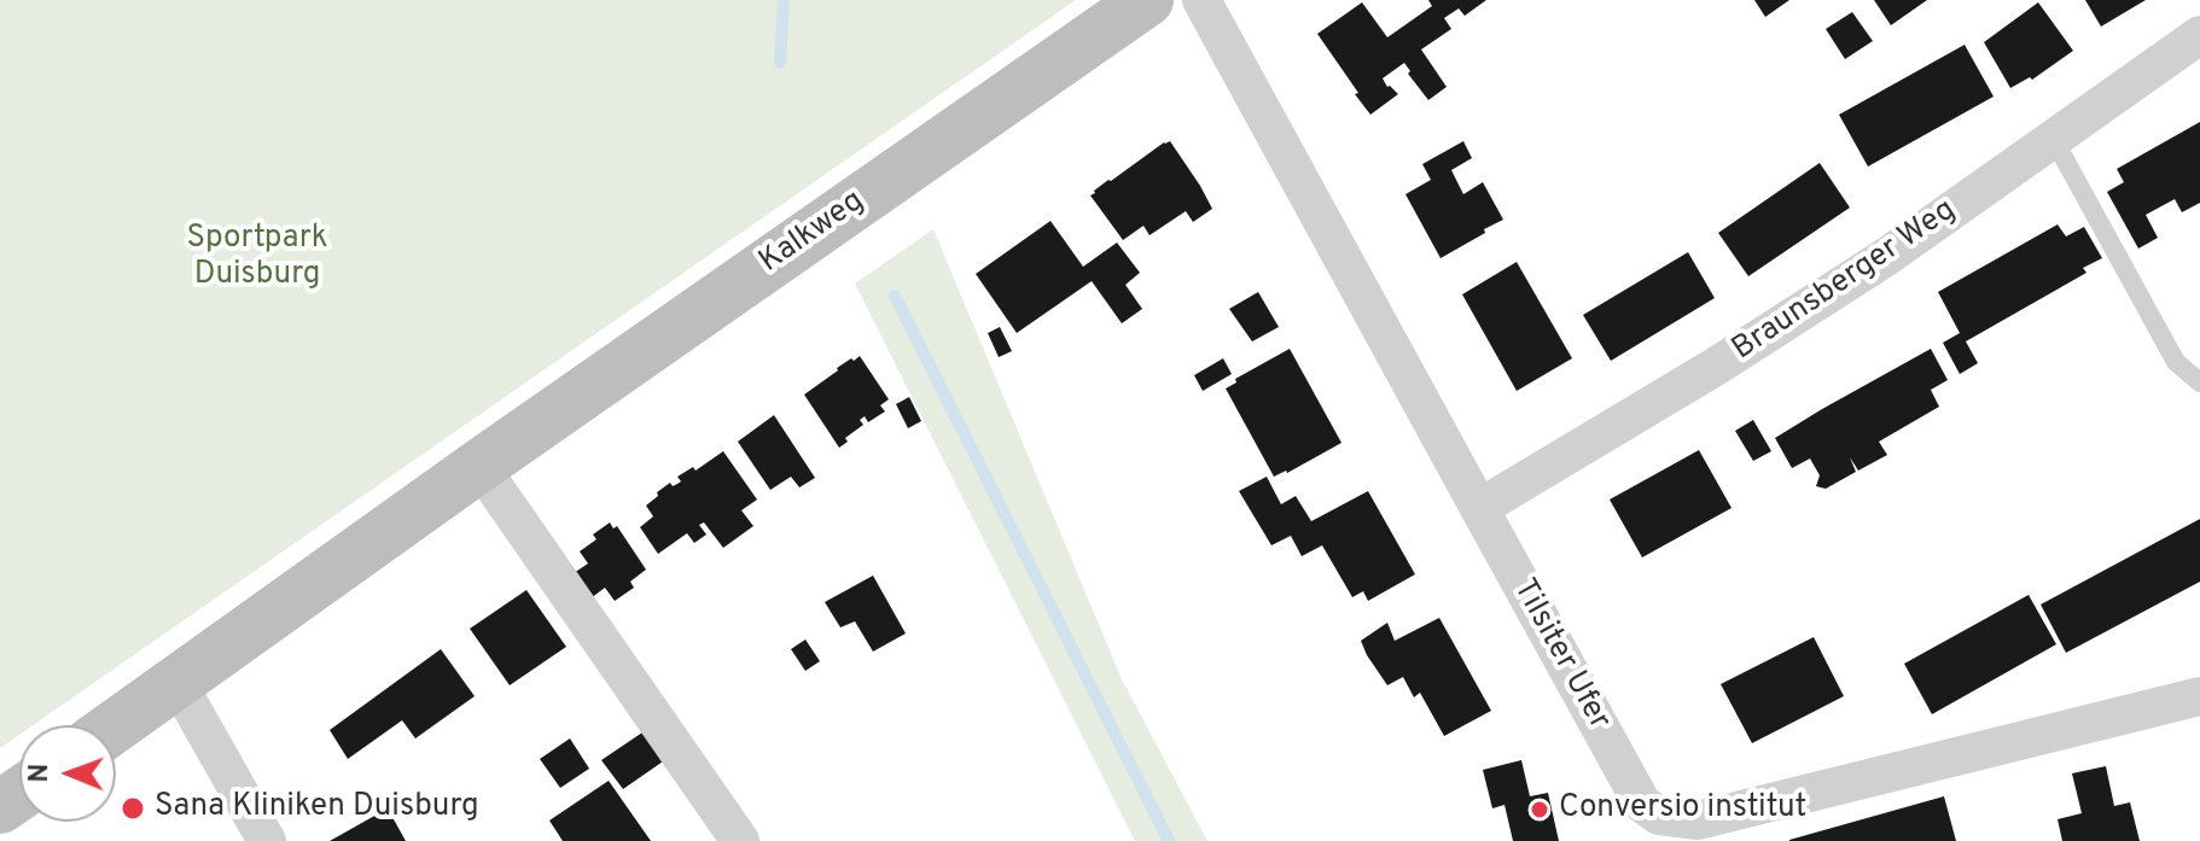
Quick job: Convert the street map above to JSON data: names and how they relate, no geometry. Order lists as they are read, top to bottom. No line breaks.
{"streets":{"street":["Kalkweg","Braunsberger Weg","Tilsiter Ufer"]},"crossings":[["Braunsberger Weg","Tilsiter Ufer"]],"parks":["Sportpark Duisburg"],"places":["Sana Kliniken Duisburg","Conversio institut"],"north":"left"}
